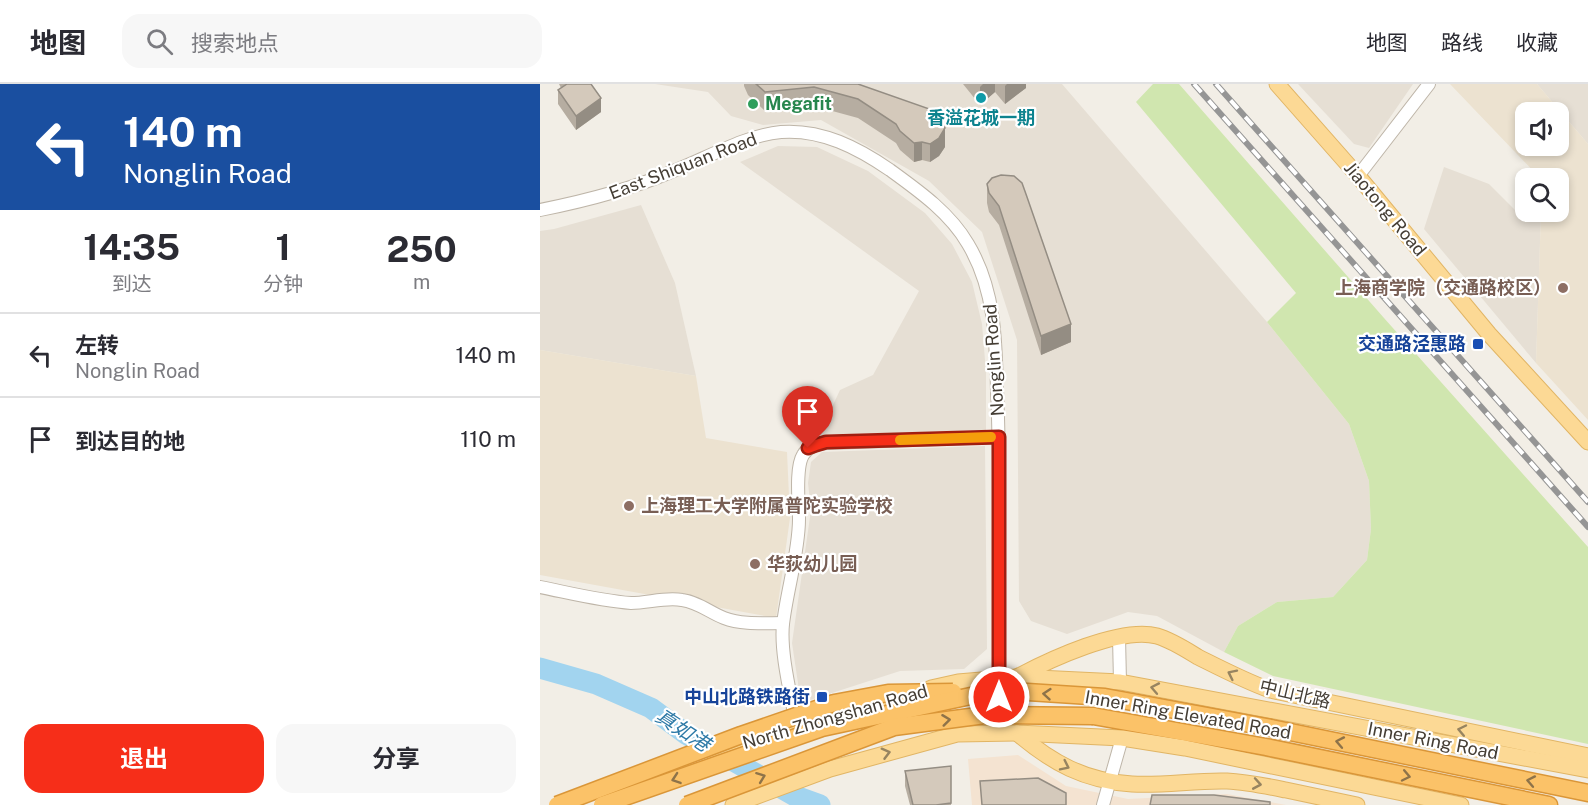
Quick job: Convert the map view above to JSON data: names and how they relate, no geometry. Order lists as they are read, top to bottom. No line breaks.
{"streets":{"highway":["Inner Ring Elevated Road"],"main road":["Jiaotong Road","中山北路","North Zhongshan Road"],"street":["East Shiquan Road","Nonglin Road"]},"crossings":[["East Shiquan Road","Nonglin Road"],["Nonglin Road","North Zhongshan Road"],["中山北路","Inner Ring Elevated Road"],["中山北路","North Zhongshan Road"],["Inner Ring Elevated Road","North Zhongshan Road"]],"water":["真如港"],"places":{"other":["香溢花城一期","Megafit","上海商学院（交通路校区）","上海理工大学附属普陀实验学校","华荻幼儿园"],"transit":["交通路泾惠路","中山北路铁路街"]},"page":{"header":"地图","search":"搜索地点","nav":["地图","路线","收藏"],"turn":["140 m","Nonglin Road"],"eta":["14:35","到达","1","分钟","250","m"],"list":[{"name":"左转","note":"Nonglin Road","value":"140 m"},{"name":"到达目的地","value":"110 m"}],"buttons":["退出","分享"]}}
